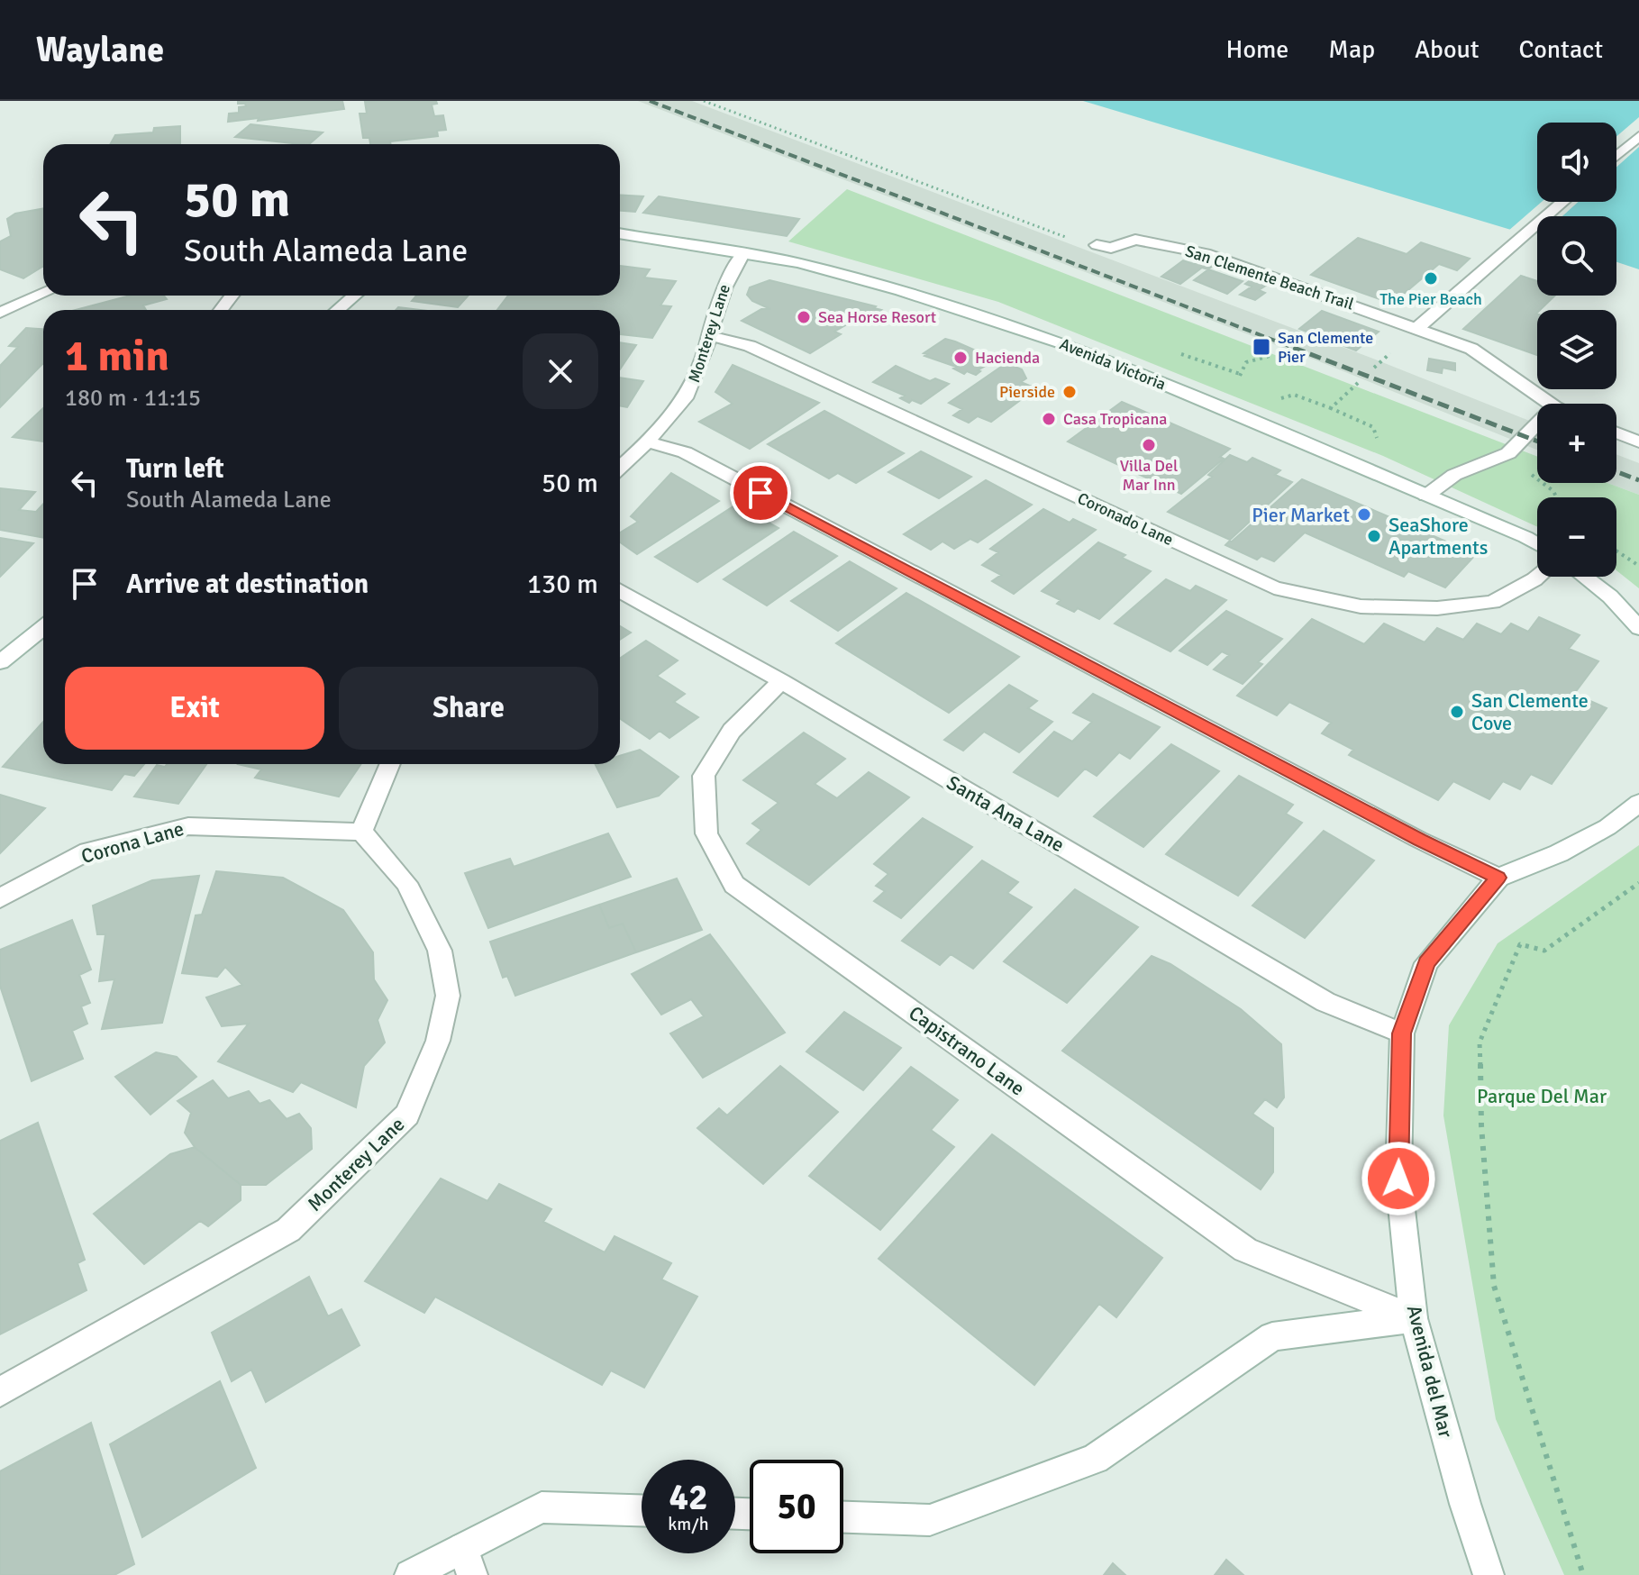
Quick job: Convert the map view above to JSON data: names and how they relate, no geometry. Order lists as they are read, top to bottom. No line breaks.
{"streets":{"street":["San Clemente Beach Trail","Monterey Lane","Avenida Victoria","Coronado Lane","Santa Ana Lane","Corona Lane","Capistrano Lane","Avenida del Mar"]},"crossings":[["Monterey Lane","Avenida Victoria"],["Monterey Lane","Coronado Lane"],["Monterey Lane","Corona Lane"],["Santa Ana Lane","Capistrano Lane"],["Santa Ana Lane","Avenida del Mar"],["Capistrano Lane","Avenida del Mar"]],"parks":["Parque Del Mar"],"places":{"other":["The Pier Beach","Sea Horse Resort","Hacienda","Pierside","Casa Tropicana","Villa Del Mar Inn","Pier Market","SeaShore Apartments","San Clemente Cove"],"transit":["San Clemente Pier"]},"page":{"header":"Waylane","nav":["Home","Map","About","Contact"],"map_buttons":["+","−"],"turn":["50 m","South Alameda Lane"],"heading":["1 min","180 m · 11:15"],"list":[{"name":"Turn left","note":"South Alameda Lane","value":"50 m"},{"name":"Arrive at destination","value":"130 m"}],"buttons":["Exit","Share"],"speed":"42 km/h","limit":"50"}}
